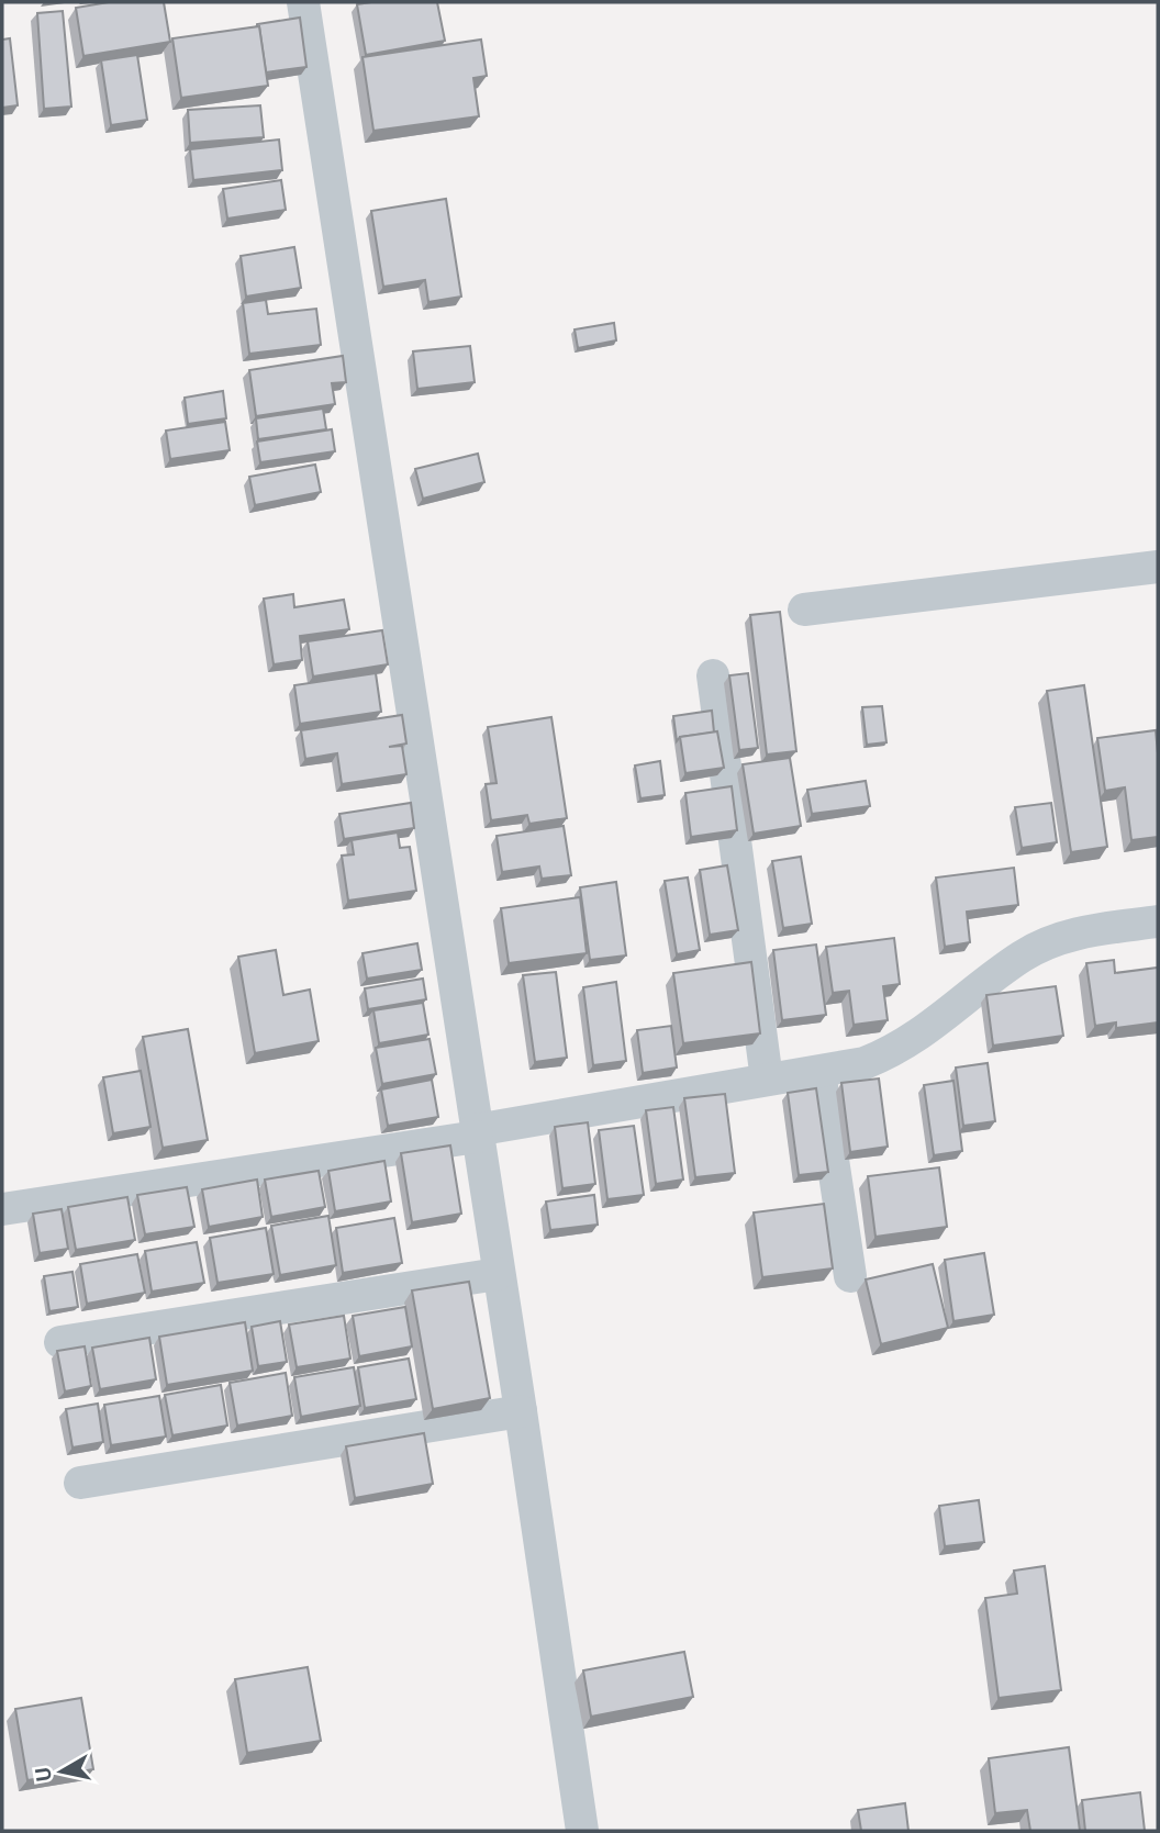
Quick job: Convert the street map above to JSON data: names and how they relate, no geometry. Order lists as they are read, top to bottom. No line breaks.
{"north":"left"}
